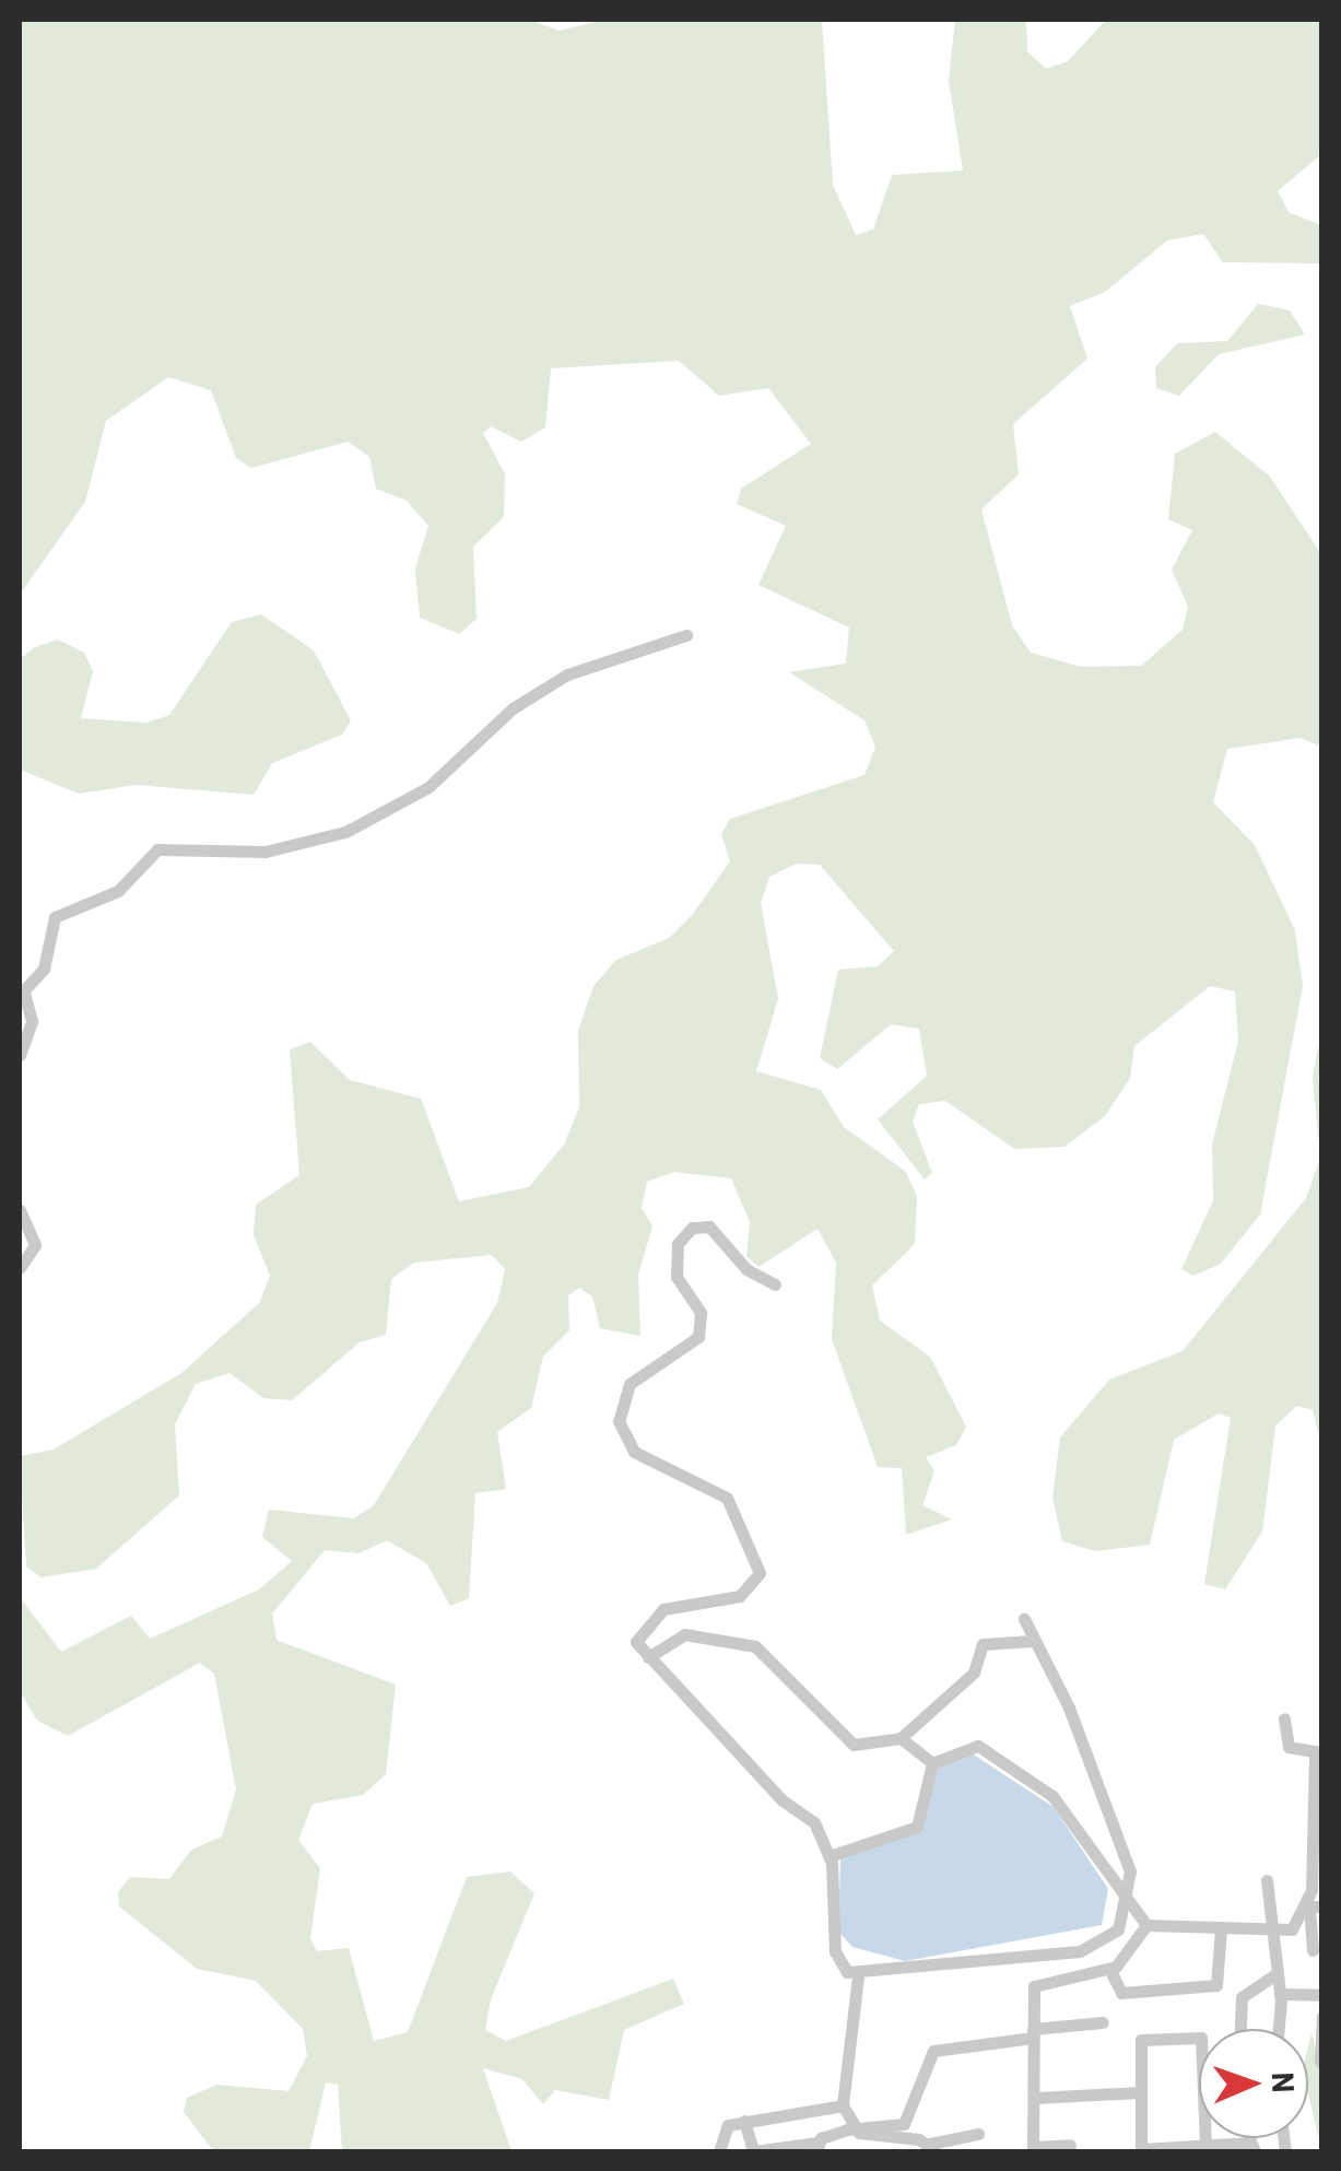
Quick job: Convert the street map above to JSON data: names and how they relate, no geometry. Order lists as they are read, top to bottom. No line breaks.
{"north":"right"}
